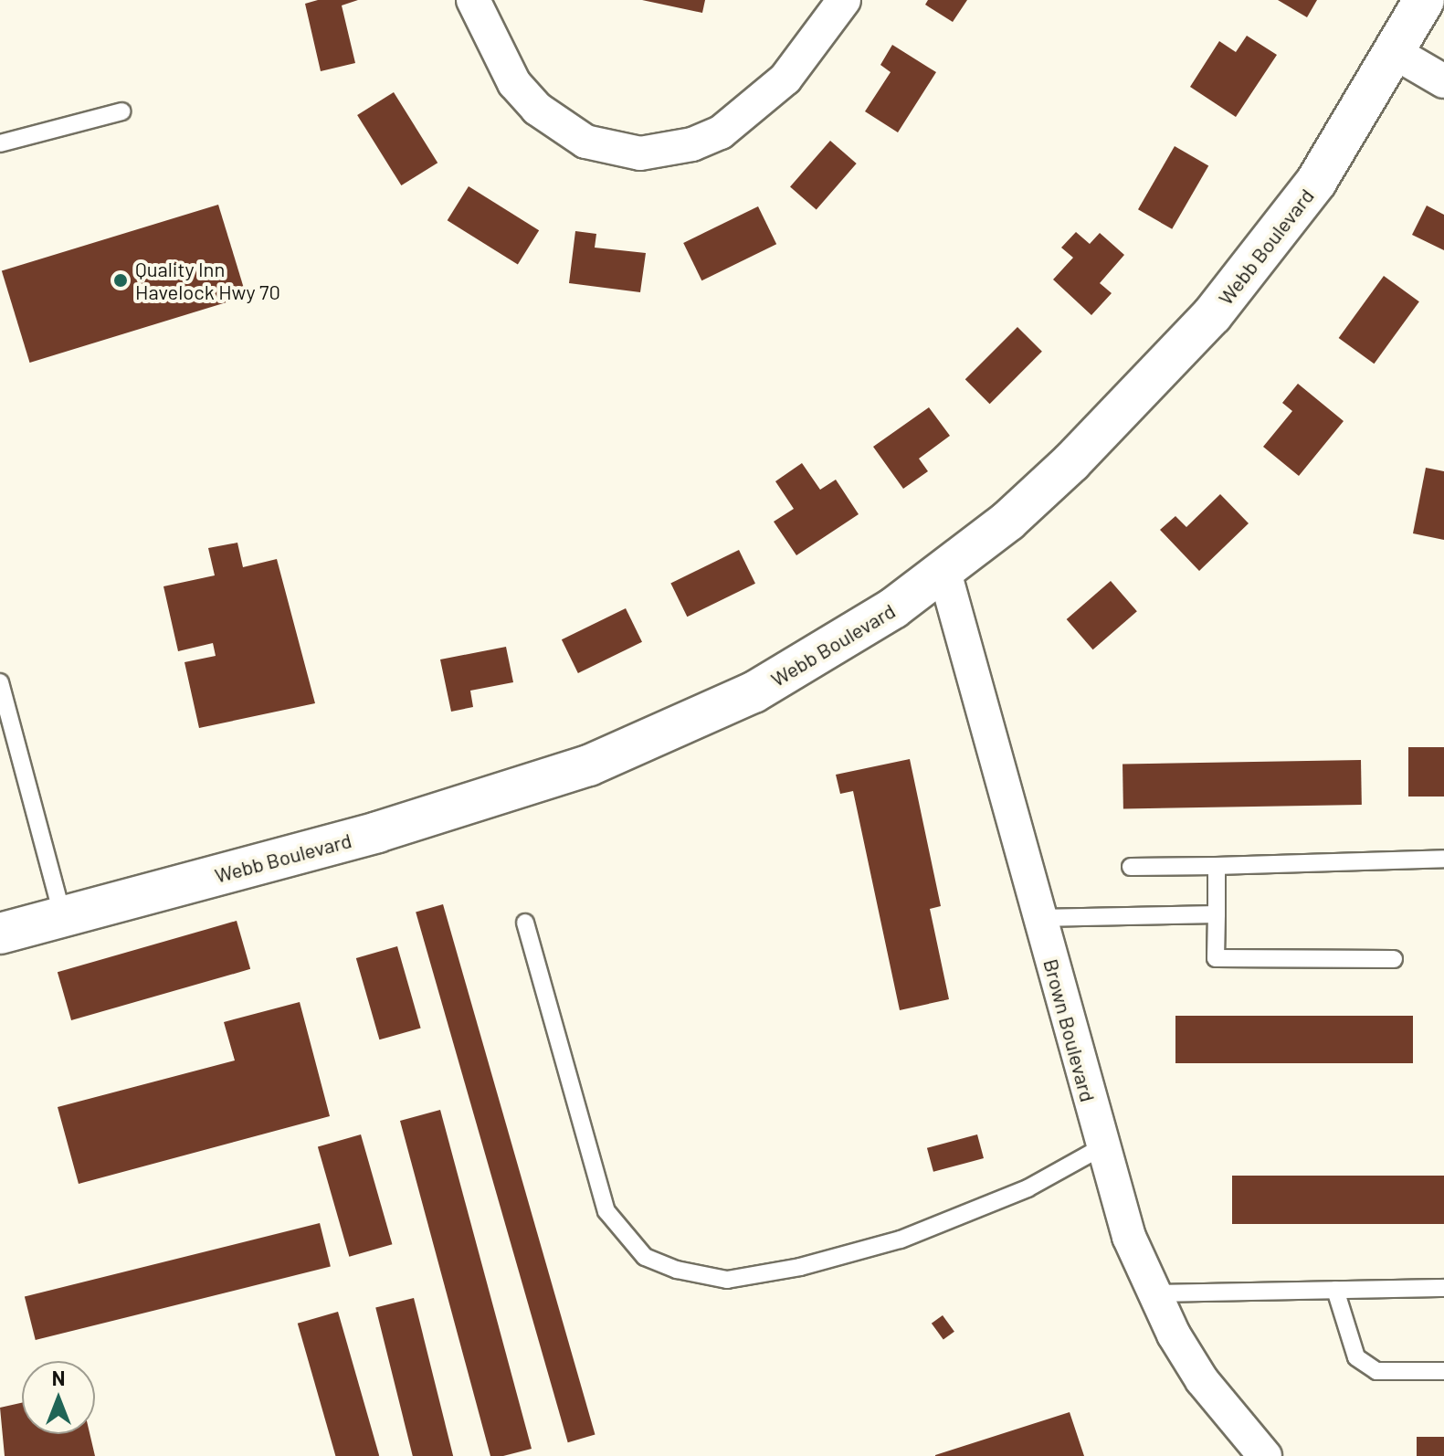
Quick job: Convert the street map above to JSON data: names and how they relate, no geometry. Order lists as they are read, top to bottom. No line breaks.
{"streets":{"street":["Webb Boulevard","Brown Boulevard"]},"crossings":[["Webb Boulevard","Brown Boulevard"]],"places":["Quality Inn Havelock Hwy 70"],"north":"top"}
